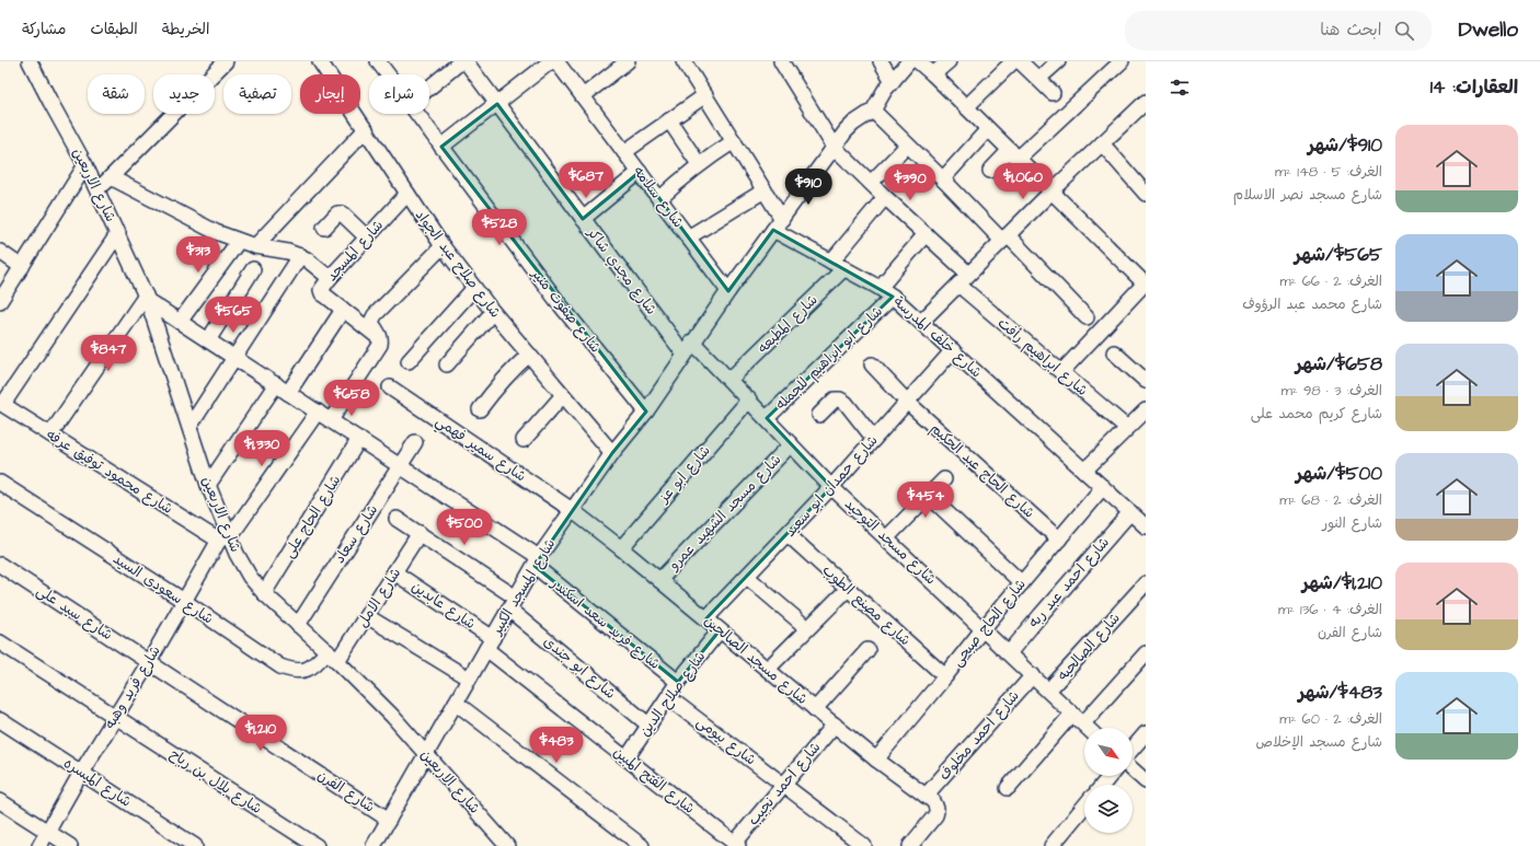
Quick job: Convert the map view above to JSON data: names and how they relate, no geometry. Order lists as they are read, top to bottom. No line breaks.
{"streets":{"street":["شارع الاربعين","شارع سلامه","شارع المسجد","شارع صلاح عبد الجواد","شارع مجدي شاكر","شارع صفوت منير","شارع المطبعه","شارع خلف المدرسة","شارع ابراهيم رأفت","شارع ابو ابراهيم للجمله","شارع سمير فهمي","شارع الحاج عبد الحكيم","شارع محمود توفيق عرفه","شارع ابو عز","شارع حمدان ابو سعيد","شارع مسجد الشهيد عمرو","شارع الحاج على","شارع سعاد","شارع مسجد التوحيد","شارع احمد عبد ربه","شارع المسجد الكبير","شارع سعودى السيد","شارع الامل","شارع عابدين","شارع مصنع الطوب","شارع سيد على","شارع الحاج صبحى","شارع فريد سعد اسكندر","شارع الصالحيه","شارع مسجد الصالحين","شارع ابو جندى","شارع فريد وهبه","شارع صلاح الدين","شارع احمد مخلوف","شارع بيومى","شارع الفتح المبين","شارع بلال بن رباح","شارع الميسره","شارع احمد نجيب","شارع الفرن"]},"crossings":[["شارع الاربعين","شارع محمود توفيق عرفه"],["شارع الاربعين","شارع الحاج على"],["شارع الاربعين","شارع سعاد"],["شارع الاربعين","شارع المسجد الكبير"],["شارع الاربعين","شارع سعودى السيد"],["شارع الاربعين","شارع الامل"],["شارع الاربعين","شارع فريد سعد اسكندر"],["شارع الاربعين","شارع فريد وهبه"],["شارع سلامه","شارع المسجد الكبير"],["شارع المسجد","شارع صلاح عبد الجواد"],["شارع صلاح عبد الجواد","شارع المسجد الكبير"],["شارع مجدي شاكر","شارع المسجد الكبير"],["شارع صفوت منير","شارع المسجد الكبير"],["شارع المطبعه","شارع خلف المدرسة"],["شارع المطبعه","شارع مسجد التوحيد"],["شارع خلف المدرسة","شارع ابو ابراهيم للجمله"],["شارع خلف المدرسة","شارع حمدان ابو سعيد"],["شارع خلف المدرسة","شارع احمد عبد ربه"],["شارع خلف المدرسة","شارع المسجد الكبير"],["شارع خلف المدرسة","شارع الحاج صبحى"],["شارع ابو ابراهيم للجمله","شارع مسجد التوحيد"],["شارع سمير فهمي","شارع المسجد الكبير"],["شارع سمير فهمي","شارع مسجد الصالحين"],["شارع الحاج عبد الحكيم","شارع حمدان ابو سعيد"],["شارع الحاج عبد الحكيم","شارع الحاج صبحى"],["شارع محمود توفيق عرفه","شارع فريد وهبه"],["شارع ابو عز","شارع مسجد التوحيد"],["شارع ابو عز","شارع مسجد الصالحين"],["شارع حمدان ابو سعيد","شارع مسجد التوحيد"],["شارع حمدان ابو سعيد","شارع مصنع الطوب"],["شارع حمدان ابو سعيد","شارع مسجد الصالحين"],["شارع مسجد الشهيد عمرو","شارع مسجد التوحيد"],["شارع مسجد الشهيد عمرو","شارع مسجد الصالحين"],["شارع الحاج على","شارع فريد سعد اسكندر"],["شارع سعاد","شارع فريد سعد اسكندر"],["شارع مسجد التوحيد","شارع احمد عبد ربه"],["شارع مسجد التوحيد","شارع المسجد الكبير"],["شارع مسجد التوحيد","شارع الحاج صبحى"],["شارع مسجد التوحيد","شارع الصالحيه"],["شارع مسجد التوحيد","شارع احمد مخلوف"],["شارع المسجد الكبير","شارع عابدين"],["شارع المسجد الكبير","شارع فريد سعد اسكندر"],["شارع المسجد الكبير","شارع مسجد الصالحين"],["شارع المسجد الكبير","شارع ابو جندى"],["شارع المسجد الكبير","شارع الفتح المبين"],["شارع المسجد الكبير","شارع الفرن"],["شارع سعودى السيد","شارع الامل"],["شارع سعودى السيد","شارع فريد وهبه"],["شارع الامل","شارع عابدين"],["شارع الامل","شارع ابو جندى"],["شارع عابدين","شارع الفتح المبين"],["شارع مصنع الطوب","شارع الحاج صبحى"],["شارع سيد على","شارع فريد وهبه"],["شارع سيد على","شارع الفرن"],["شارع الحاج صبحى","شارع مسجد الصالحين"],["شارع فريد سعد اسكندر","شارع فريد وهبه"],["شارع فريد سعد اسكندر","شارع صلاح الدين"],["شارع مسجد الصالحين","شارع صلاح الدين"],["شارع مسجد الصالحين","شارع احمد مخلوف"],["شارع مسجد الصالحين","شارع احمد نجيب"],["شارع ابو جندى","شارع صلاح الدين"],["شارع فريد وهبه","شارع بلال بن رباح"],["شارع فريد وهبه","شارع الميسره"],["شارع فريد وهبه","شارع الفرن"],["شارع صلاح الدين","شارع بيومى"],["شارع صلاح الدين","شارع الفتح المبين"],["شارع بيومى","شارع احمد نجيب"],["شارع الفتح المبين","شارع احمد نجيب"]],"north":"bottom right","page":{"header":"Dwello","search":"ابحث هنا","nav":["الخريطة","الطبقات","مشاركة"],"heading":"العقارات: 14","chip":["شراء","إيجار","تصفية","جديد","شقة"],"list":[{"name":"$910/شهر","note":"الغرف: 5 · 148 m² · شارع مسجد نصر الاسلام"},{"name":"$565/شهر","note":"الغرف: 2 · 66 m² · شارع محمد عبد الرؤوف"},{"name":"$658/شهر","note":"الغرف: 3 · 98 m² · شارع كريم محمد على"},{"name":"$500/شهر","note":"الغرف: 2 · 68 m² · شارع النور"},{"name":"$1,210/شهر","note":"الغرف: 4 · 136 m² · شارع الفرن"},{"name":"$483/شهر","note":"الغرف: 2 · 60 m² · شارع مسجد الإخلاص"}],"price":["$687","$1,060","$390","$910","$528","$313","$565","$847","$658","$1,330","$454","$500","$1,210","$483"]}}
